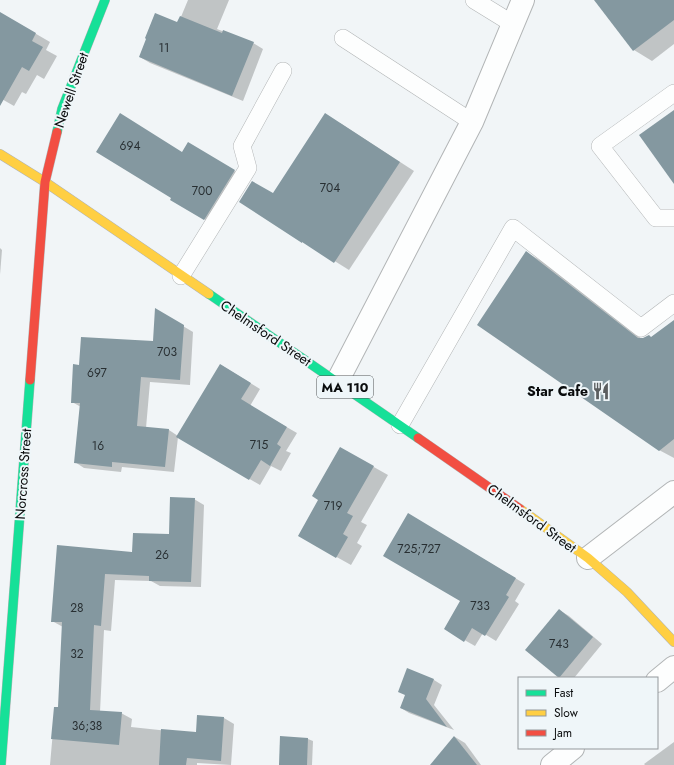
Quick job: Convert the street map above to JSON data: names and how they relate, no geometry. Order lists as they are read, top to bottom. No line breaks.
{"streets":{"main road":["Newell Street","Chelmsford Street","MA 110","Norcross Street"]},"crossings":[["Newell Street","Chelmsford Street"],["Newell Street","Norcross Street"],["Chelmsford Street","Norcross Street"]],"places":{"restaurant":["Star Cafe"]},"house_numbers":["11","694","704","700","703","697","715","16","719","725;727","26","733","28","743","32","36;38"],"legend":["Fast","Slow","Jam"]}
